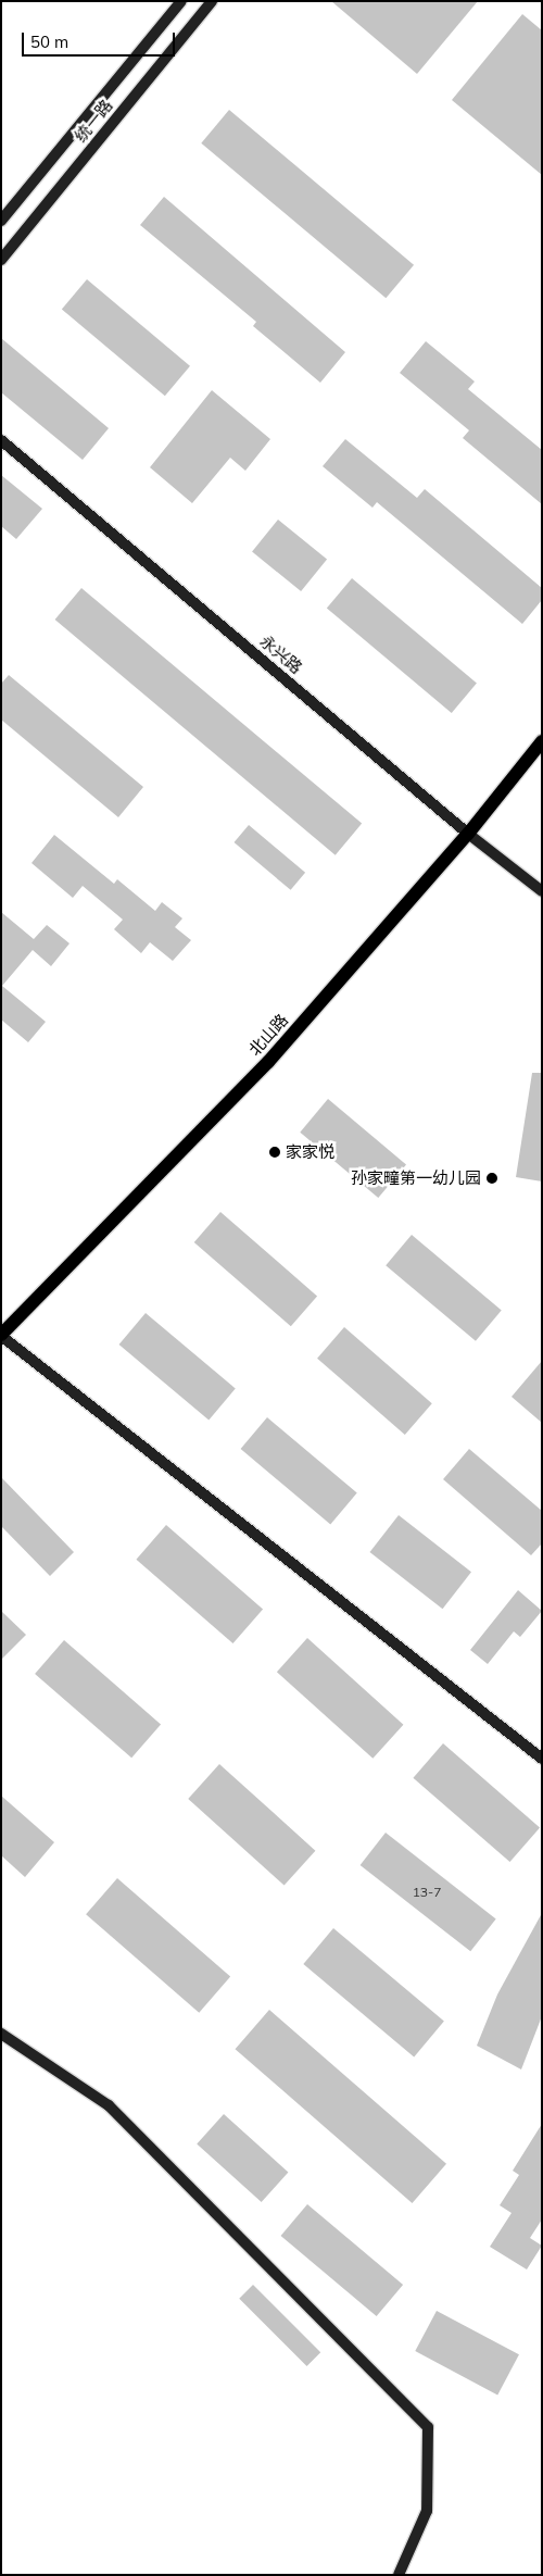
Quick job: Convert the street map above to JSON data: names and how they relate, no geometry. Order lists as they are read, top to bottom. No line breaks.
{"streets":{"main road":["北山路"],"street":["统一路","永兴路"]},"crossings":[["永兴路","北山路"]],"places":["家家悦","孙家疃第一幼儿园"],"house_numbers":["13-7"],"scale_bar":"50 m"}
